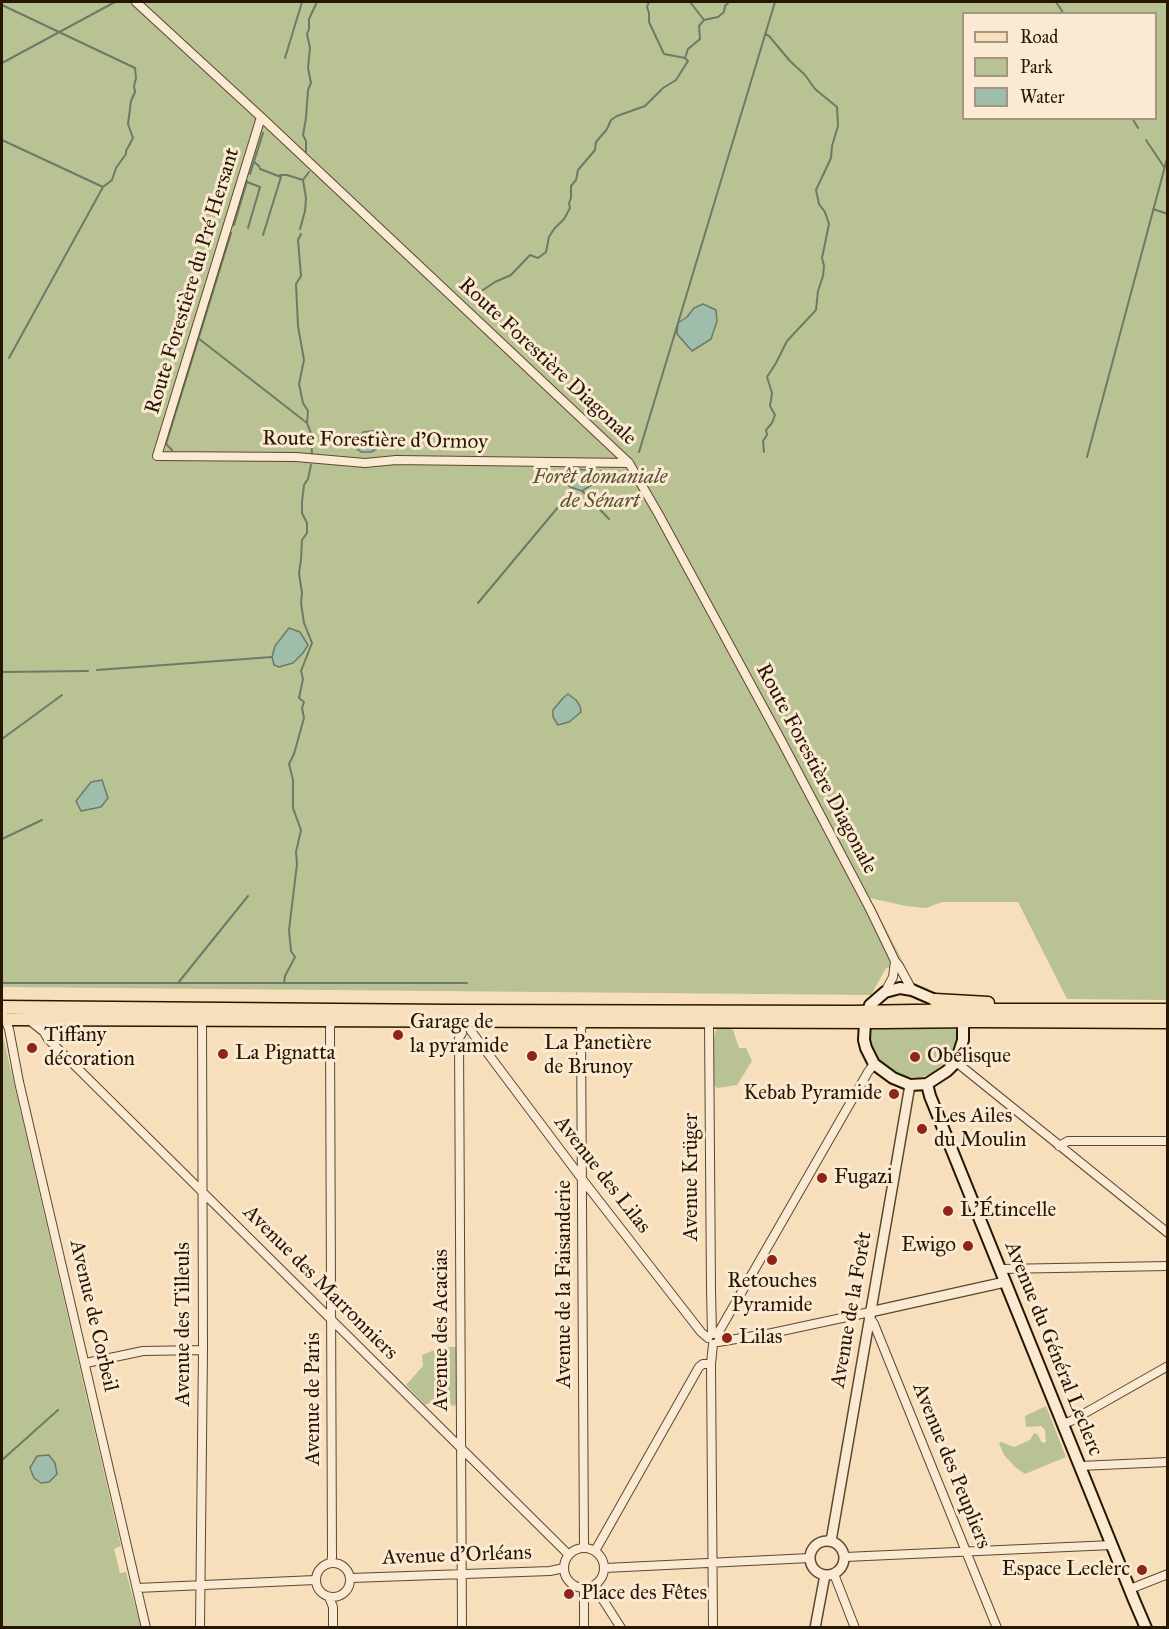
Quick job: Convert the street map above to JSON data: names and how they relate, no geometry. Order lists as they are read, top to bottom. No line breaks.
{"streets":{"main road":["Avenue du Général Leclerc"],"street":["Route Forestière du Pré Hersant","Route Forestière Diagonale","Route Forestière d'Ormoy","Avenue des Lilas","Avenue Krüger","Avenue des Marronniers","Avenue de la Faisanderie","Avenue de la Forêt","Avenue de Corbeil","Avenue des Tilleuls","Avenue des Acacias","Avenue de Paris","Avenue des Peupliers","Avenue d'Orléans"]},"crossings":[["Route Forestière du Pré Hersant","Route Forestière Diagonale"],["Route Forestière du Pré Hersant","Route Forestière d'Ormoy"],["Route Forestière Diagonale","Route Forestière d'Ormoy"],["Avenue des Lilas","Avenue Krüger"],["Avenue des Lilas","Avenue de la Faisanderie"],["Avenue des Marronniers","Avenue de la Faisanderie"],["Avenue des Marronniers","Avenue des Tilleuls"],["Avenue des Marronniers","Avenue des Acacias"],["Avenue des Marronniers","Avenue de Paris"],["Avenue des Marronniers","Avenue d'Orléans"],["Avenue de la Faisanderie","Avenue d'Orléans"],["Avenue de la Forêt","Avenue des Peupliers"],["Avenue des Acacias","Avenue d'Orléans"],["Avenue de Paris","Avenue d'Orléans"]],"parks":["Forêt domaniale de Sénart"],"places":["Garage de la pyramide","Tiffany décoration","La Pignatta","La Panetière de Brunoy","Obélisque","Kebab Pyramide","Les Ailes du Moulin","Fugazi","L'Étincelle","Ewigo","Retouches Pyramide","Lilas","Espace Leclerc","Place des Fêtes"],"legend":["Road","Park","Water"]}
